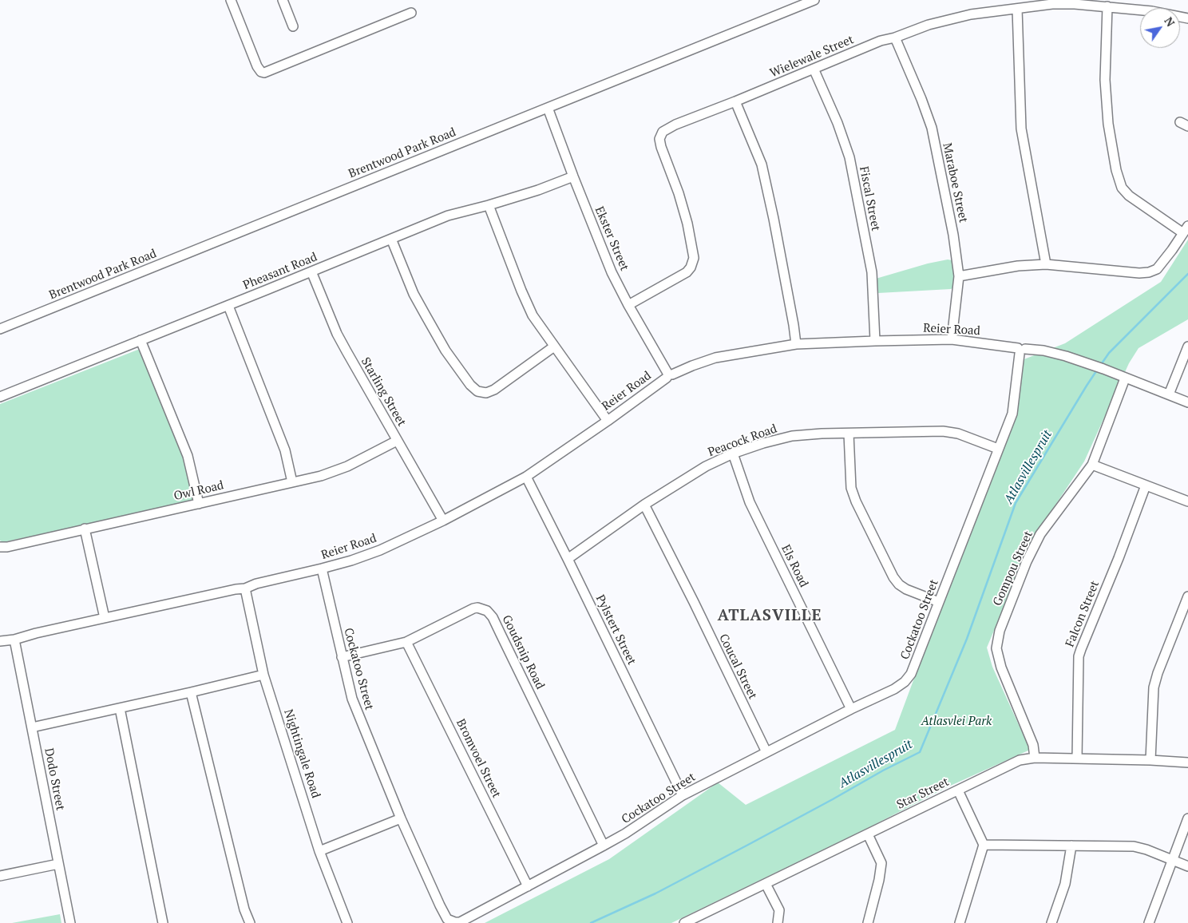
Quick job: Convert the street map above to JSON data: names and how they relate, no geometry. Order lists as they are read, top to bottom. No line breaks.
{"streets":{"street":["Wielewale Street","Brentwood Park Road","Maraboe Street","Fiscal Street","Ekster Street","Pheasant Road","Reier Road","Starling Street","Peacock Road","Owl Road","Els Road","Gompou Street","Falcon Street","Cockatoo Street","Pylstert Street","Goudsnip Road","Coucal Street","Nightingale Road","Bromvoel Street","Dodo Street","Star Street"]},"crossings":[["Wielewale Street","Maraboe Street"],["Wielewale Street","Fiscal Street"],["Wielewale Street","Ekster Street"],["Brentwood Park Road","Ekster Street"],["Maraboe Street","Reier Road"],["Fiscal Street","Reier Road"],["Ekster Street","Pheasant Road"],["Ekster Street","Reier Road"],["Pheasant Road","Starling Street"],["Reier Road","Starling Street"],["Reier Road","Gompou Street"],["Reier Road","Cockatoo Street"],["Reier Road","Pylstert Street"],["Reier Road","Nightingale Road"],["Reier Road","Dodo Street"],["Starling Street","Owl Road"],["Peacock Road","Els Road"],["Peacock Road","Cockatoo Street"],["Peacock Road","Pylstert Street"],["Peacock Road","Coucal Street"],["Els Road","Cockatoo Street"],["Gompou Street","Star Street"],["Falcon Street","Star Street"],["Cockatoo Street","Pylstert Street"],["Cockatoo Street","Goudsnip Road"],["Cockatoo Street","Coucal Street"],["Cockatoo Street","Bromvoel Street"],["Goudsnip Road","Bromvoel Street"]],"districts":["ATLASVILLE"],"water":["Atlasvillespruit"],"parks":["Atlasvlei Park"],"north":"top right"}
